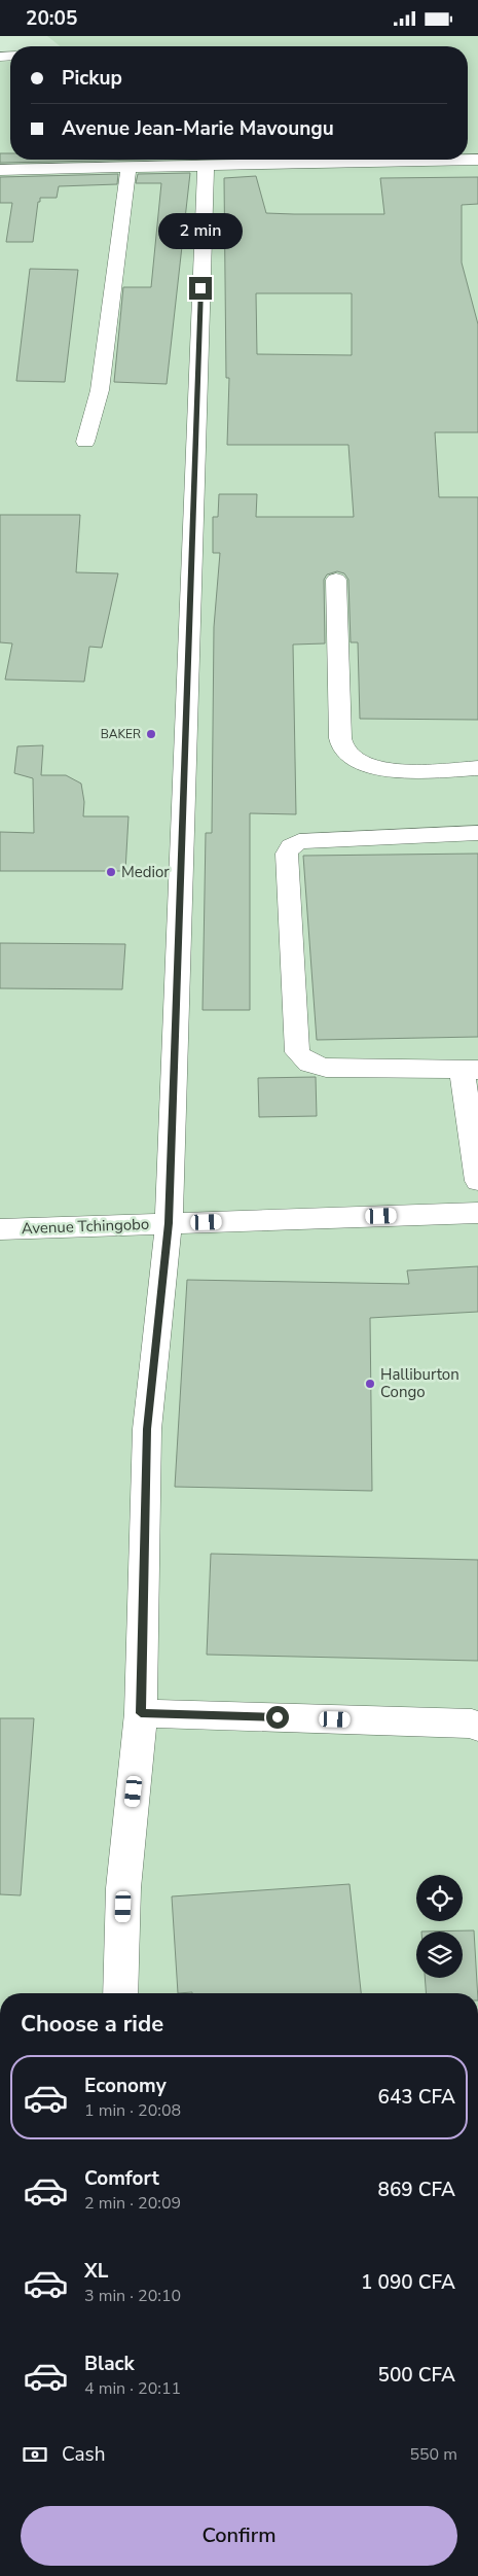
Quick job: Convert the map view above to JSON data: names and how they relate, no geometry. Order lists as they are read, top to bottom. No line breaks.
{"streets":{"street":["Avenue Tchingobo"]},"places":["BAKER","Medior","Halliburton Congo"],"page":{"status":"20:05","banner":["Pickup","Avenue Jean-Marie Mavoungu"],"bubble":"2 min","heading":"Choose a ride","list":[{"name":"Economy","note":"1 min · 20:08","value":"643 CFA"},{"name":"Comfort","note":"2 min · 20:09","value":"869 CFA"},{"name":"XL","note":"3 min · 20:10","value":"1 090 CFA"},{"name":"Black","note":"4 min · 20:11","value":"500 CFA"}],"pay":["Cash","550 m"],"buttons":"Confirm"}}
